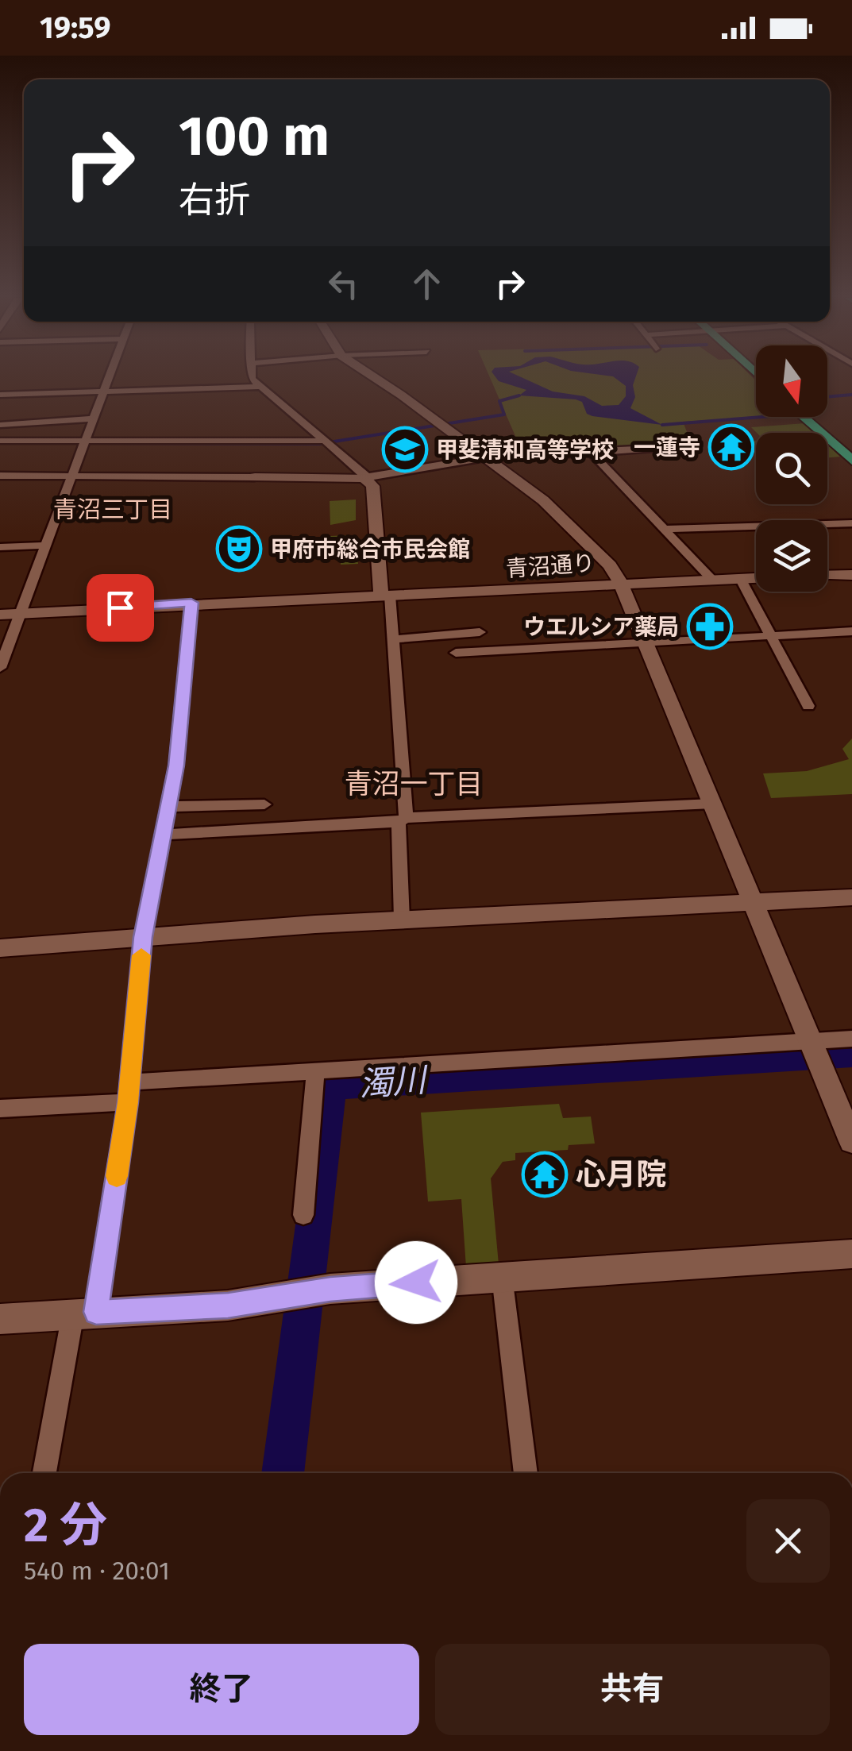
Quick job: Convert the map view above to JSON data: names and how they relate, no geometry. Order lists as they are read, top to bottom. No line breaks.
{"streets":{"street":["青沼通り"]},"districts":["青沼三丁目","青沼一丁目"],"water":["濁川"],"places":{"temple":["一蓮寺","心月院"],"school or university":["甲斐清和高等学校"],"theatre":["甲府市総合市民会館"],"pharmacy":["ウエルシア薬局"]},"north":"bottom","page":{"status":"19:59","turn":["100 m","右折"],"heading":["2 分","540 m · 20:01"],"buttons":["終了","共有"]}}
